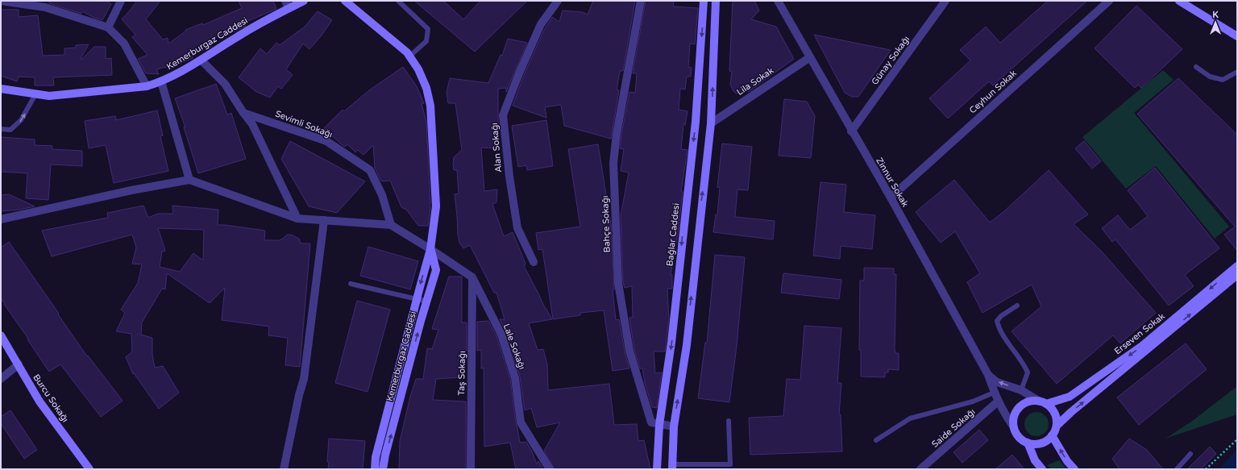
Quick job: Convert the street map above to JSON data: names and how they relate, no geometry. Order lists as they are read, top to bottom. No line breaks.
{"streets":{"street":["Kemerburgaz Caddesi","Günay Sokağı","Lila Sokak","Ceyhun Sokak","Sevimli Sokağı","Alan Sokağı","Zinnur Sokak","Bahçe Sokağı","Bağlar Caddesi","Erseven Sokak","Lale Sokağı","Taş Sokağı","Burcu Sokağı","Saide Sokağı"]},"crossings":[["Kemerburgaz Caddesi","Lale Sokağı"],["Günay Sokağı","Zinnur Sokak"],["Lila Sokak","Zinnur Sokak"],["Ceyhun Sokak","Zinnur Sokak"],["Zinnur Sokak","Erseven Sokak"],["Zinnur Sokak","Saide Sokağı"],["Bahçe Sokağı","Bağlar Caddesi"],["Lale Sokağı","Taş Sokağı"]],"north":"top"}
